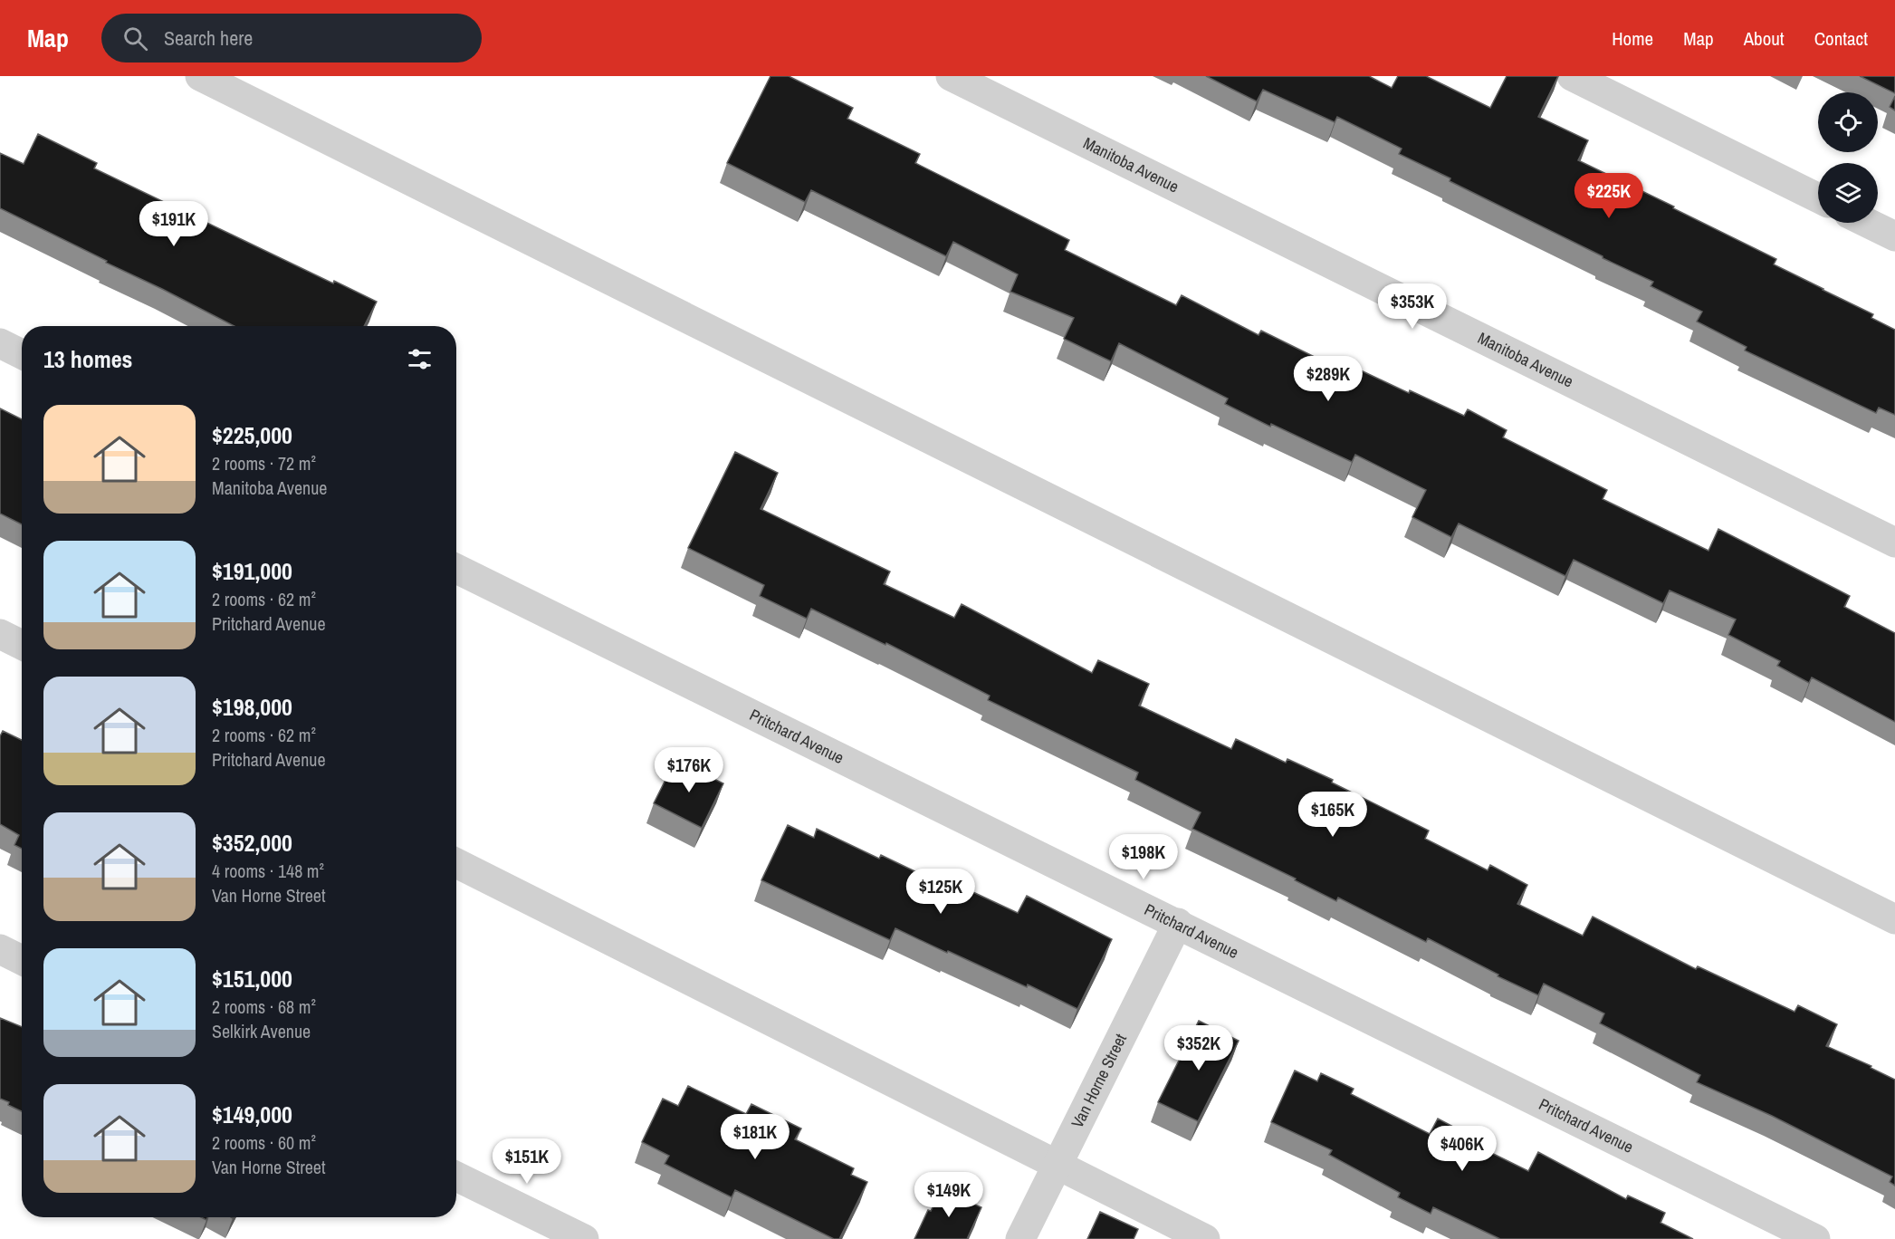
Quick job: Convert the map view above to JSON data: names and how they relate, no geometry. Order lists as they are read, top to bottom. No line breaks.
{"streets":{"street":["Manitoba Avenue","Pritchard Avenue","Van Horne Street"]},"crossings":[["Pritchard Avenue","Van Horne Street"]],"page":{"header":"Map","search":"Search here","nav":["Home","Map","About","Contact"],"price":["$225K","$191K","$353K","$289K","$176K","$165K","$198K","$125K","$352K","$181K","$406K","$151K","$149K"],"heading":"13 homes","list":[{"name":"$225,000","note":"2 rooms · 72 m² · Manitoba Avenue"},{"name":"$191,000","note":"2 rooms · 62 m² · Pritchard Avenue"},{"name":"$198,000","note":"2 rooms · 62 m² · Pritchard Avenue"},{"name":"$352,000","note":"4 rooms · 148 m² · Van Horne Street"},{"name":"$151,000","note":"2 rooms · 68 m² · Selkirk Avenue"},{"name":"$149,000","note":"2 rooms · 60 m² · Van Horne Street"}]}}
